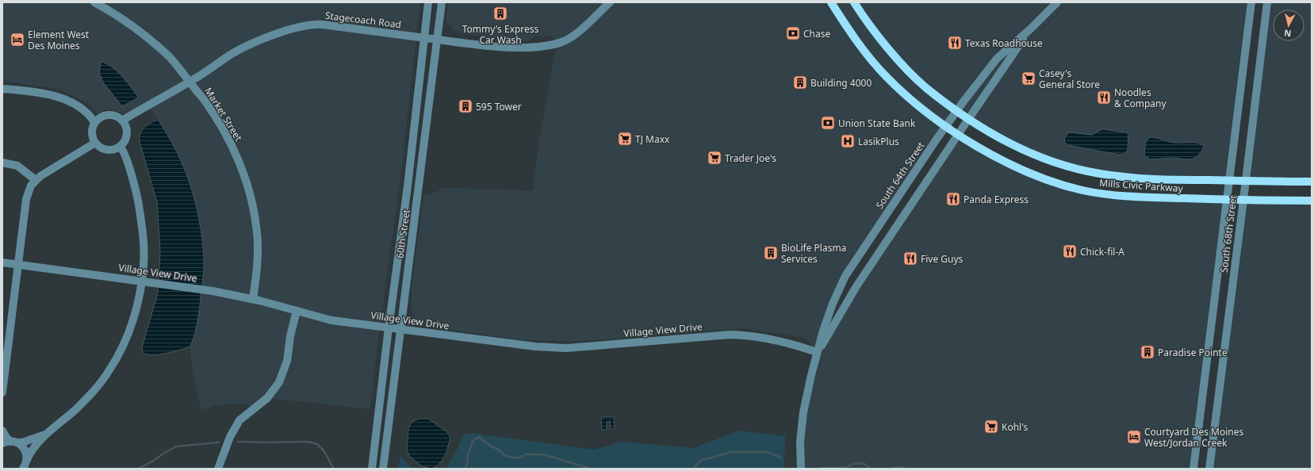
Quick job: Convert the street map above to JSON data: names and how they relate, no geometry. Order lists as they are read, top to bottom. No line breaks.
{"streets":{"main road":["Mills Civic Parkway"],"street":["Stagecoach Road","Market Street","South 64th Street","60th Street","South 68th Street","Village View Drive"]},"crossings":[["Stagecoach Road","Market Street"],["Stagecoach Road","60th Street"],["Market Street","Village View Drive"],["South 64th Street","Mills Civic Parkway"],["South 64th Street","Village View Drive"],["Mills Civic Parkway","South 68th Street"],["60th Street","Village View Drive"]],"places":{"building":["Tommy's Express Car Wash","Building 4000","595 Tower","BioLife Plasma Services","Paradise Pointe"],"bank":["Chase","Union State Bank"],"hotel":["Element West Des Moines","Courtyard Des Moines West/Jordan Creek"],"restaurant":["Texas Roadhouse","Noodles & Company","Panda Express","Chick-fil-A","Five Guys"],"supermarket":["Casey's General Store","TJ Maxx","Trader Joe's","Kohl's"],"hospital":["LasikPlus"]},"north":"bottom"}
